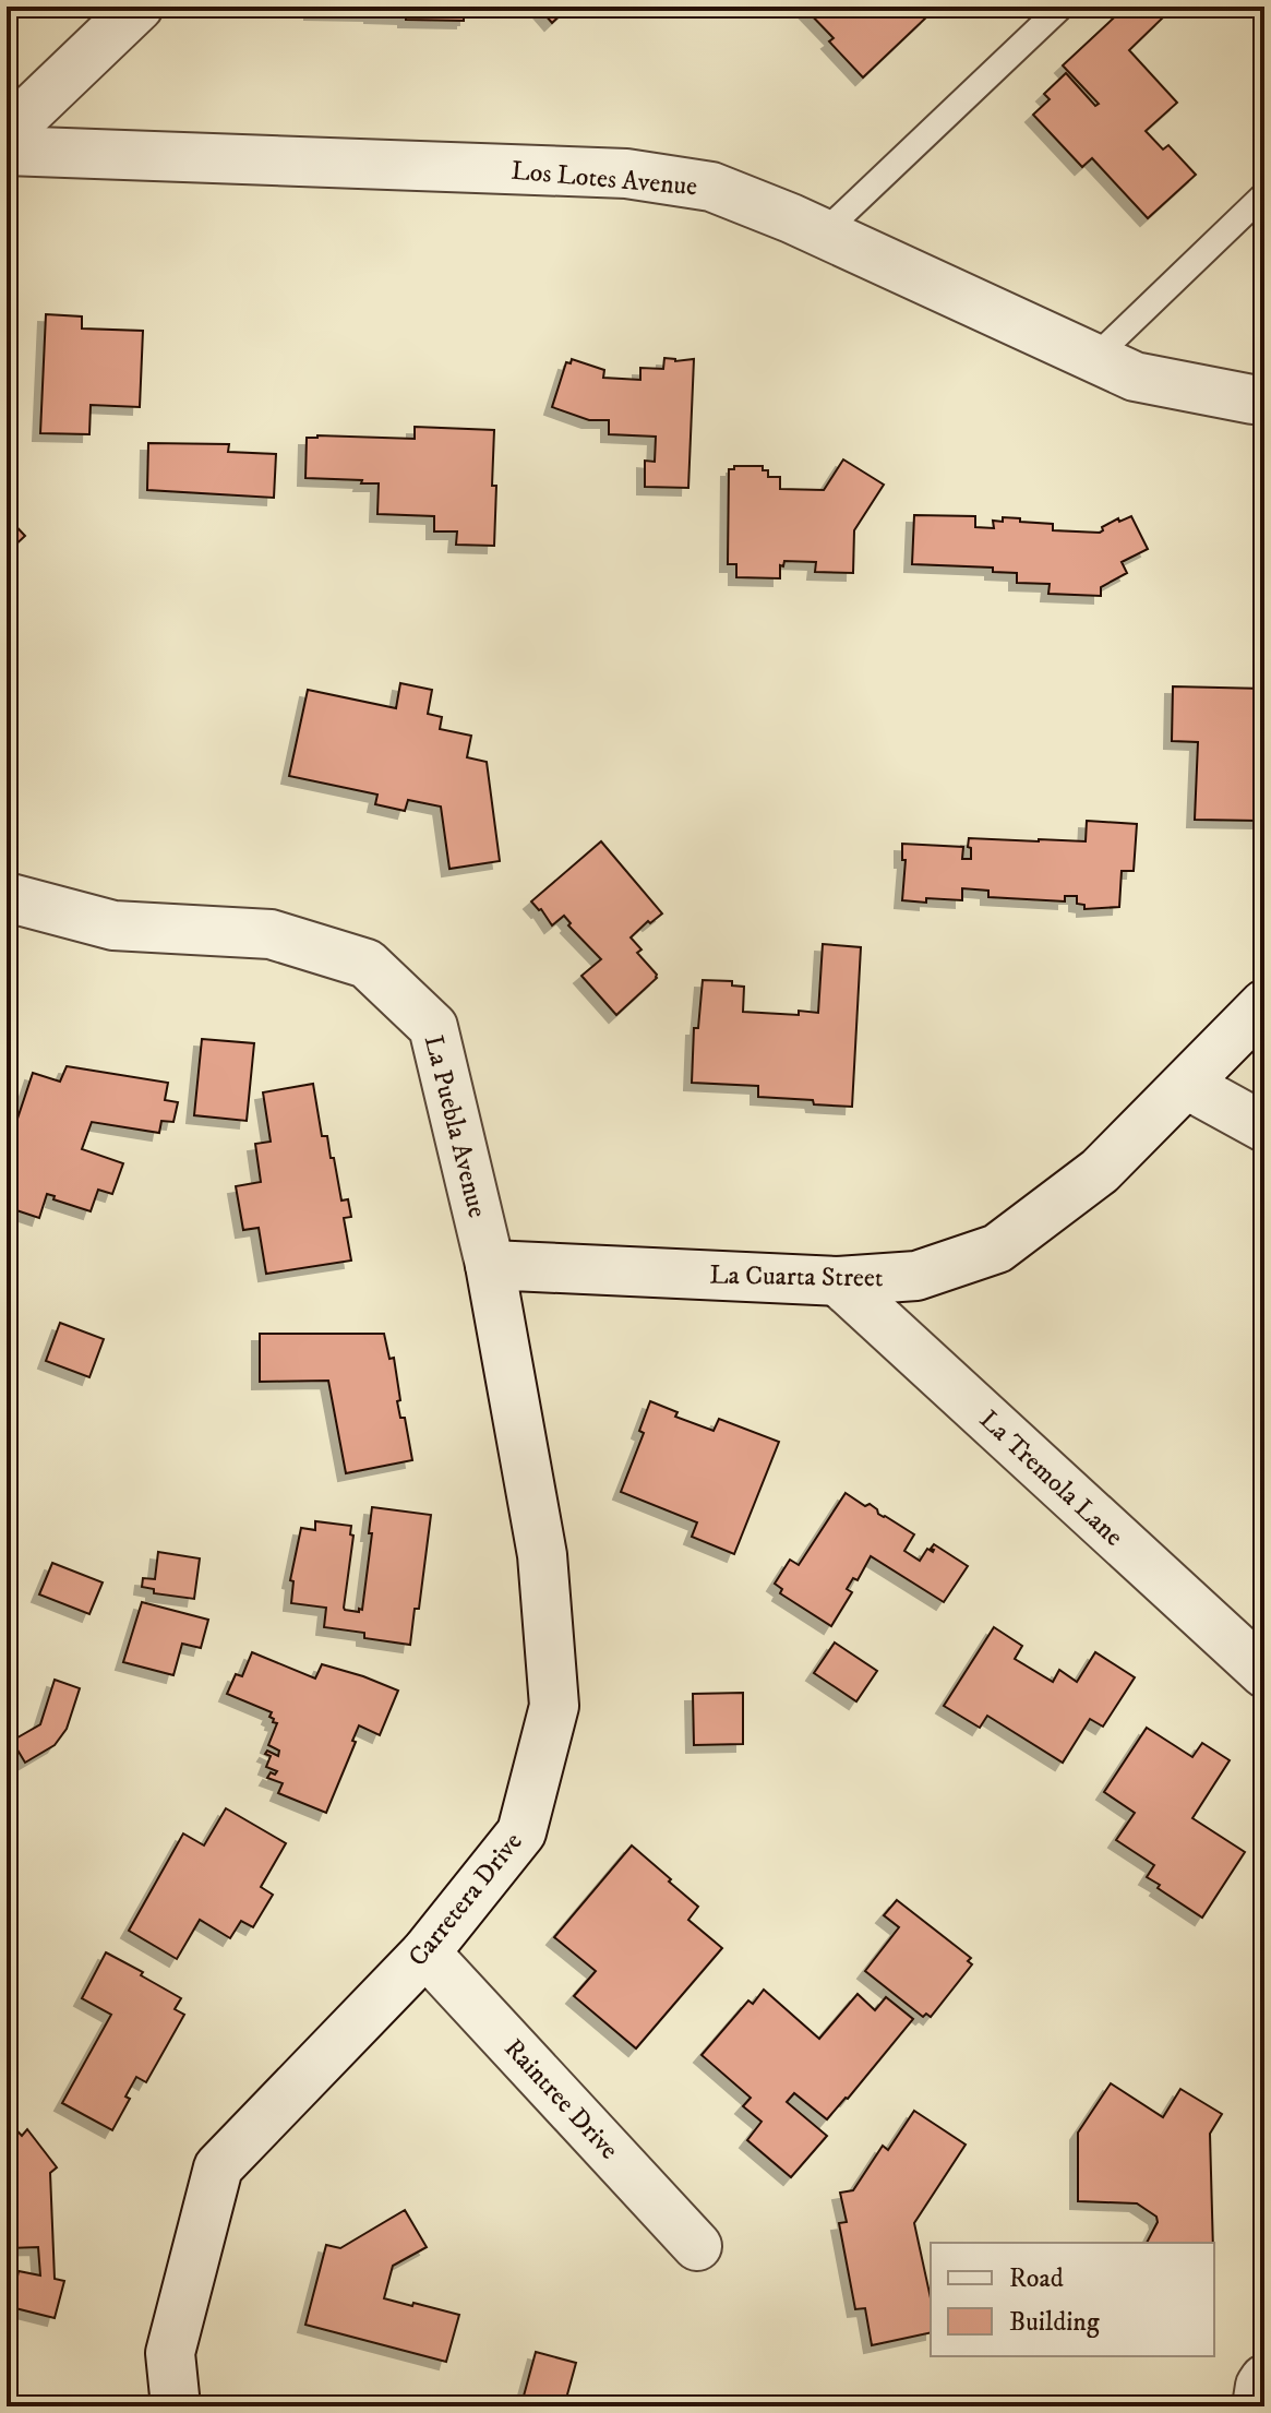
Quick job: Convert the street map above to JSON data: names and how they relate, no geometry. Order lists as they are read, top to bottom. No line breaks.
{"streets":{"street":["Los Lotes Avenue","La Puebla Avenue","La Cuarta Street","La Tremola Lane","Carretera Drive","Raintree Drive"]},"crossings":[["La Puebla Avenue","La Cuarta Street"],["La Puebla Avenue","Carretera Drive"],["La Cuarta Street","La Tremola Lane"],["La Cuarta Street","Carretera Drive"],["Carretera Drive","Raintree Drive"]],"legend":["Road","Building"]}
